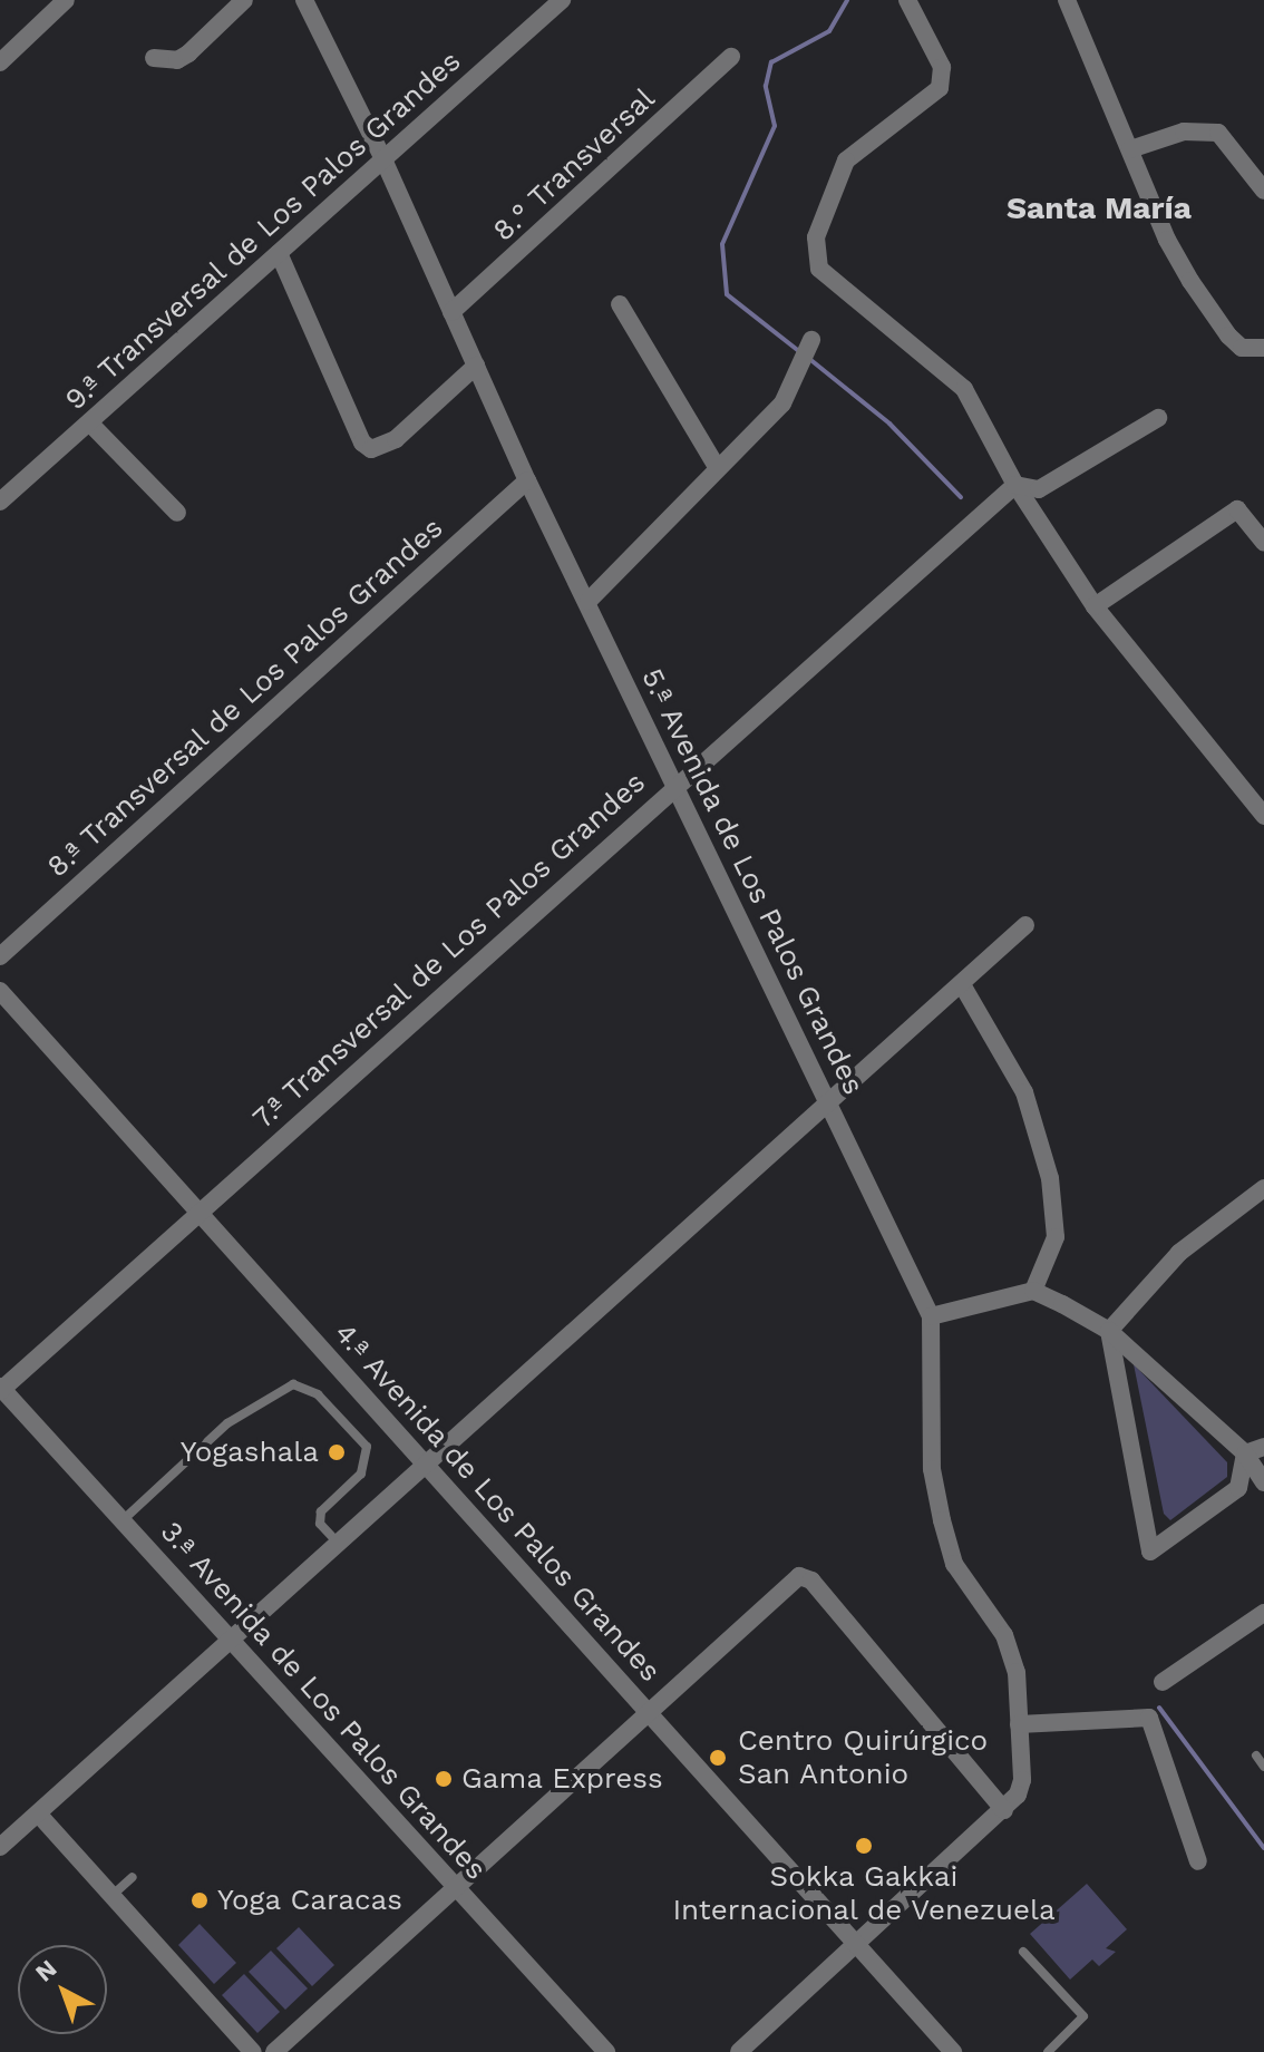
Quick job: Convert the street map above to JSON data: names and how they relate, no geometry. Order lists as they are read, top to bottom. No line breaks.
{"streets":{"street":["8.° Transversal","9.ª Transversal de Los Palos Grandes","8.ª Transversal de Los Palos Grandes","5.ª Avenida de Los Palos Grandes","7.ª Transversal de Los Palos Grandes","4.ª Avenida de Los Palos Grandes","3.ª Avenida de Los Palos Grandes"]},"crossings":[["8.° Transversal","5.ª Avenida de Los Palos Grandes"],["9.ª Transversal de Los Palos Grandes","5.ª Avenida de Los Palos Grandes"],["8.ª Transversal de Los Palos Grandes","5.ª Avenida de Los Palos Grandes"],["5.ª Avenida de Los Palos Grandes","7.ª Transversal de Los Palos Grandes"],["7.ª Transversal de Los Palos Grandes","4.ª Avenida de Los Palos Grandes"],["7.ª Transversal de Los Palos Grandes","3.ª Avenida de Los Palos Grandes"]],"districts":["Santa María"],"places":["Yogashala","Centro Quirúrgico San Antonio","Gama Express","Sokka Gakkai Internacional de Venezuela","Yoga Caracas"],"north":"top left"}
